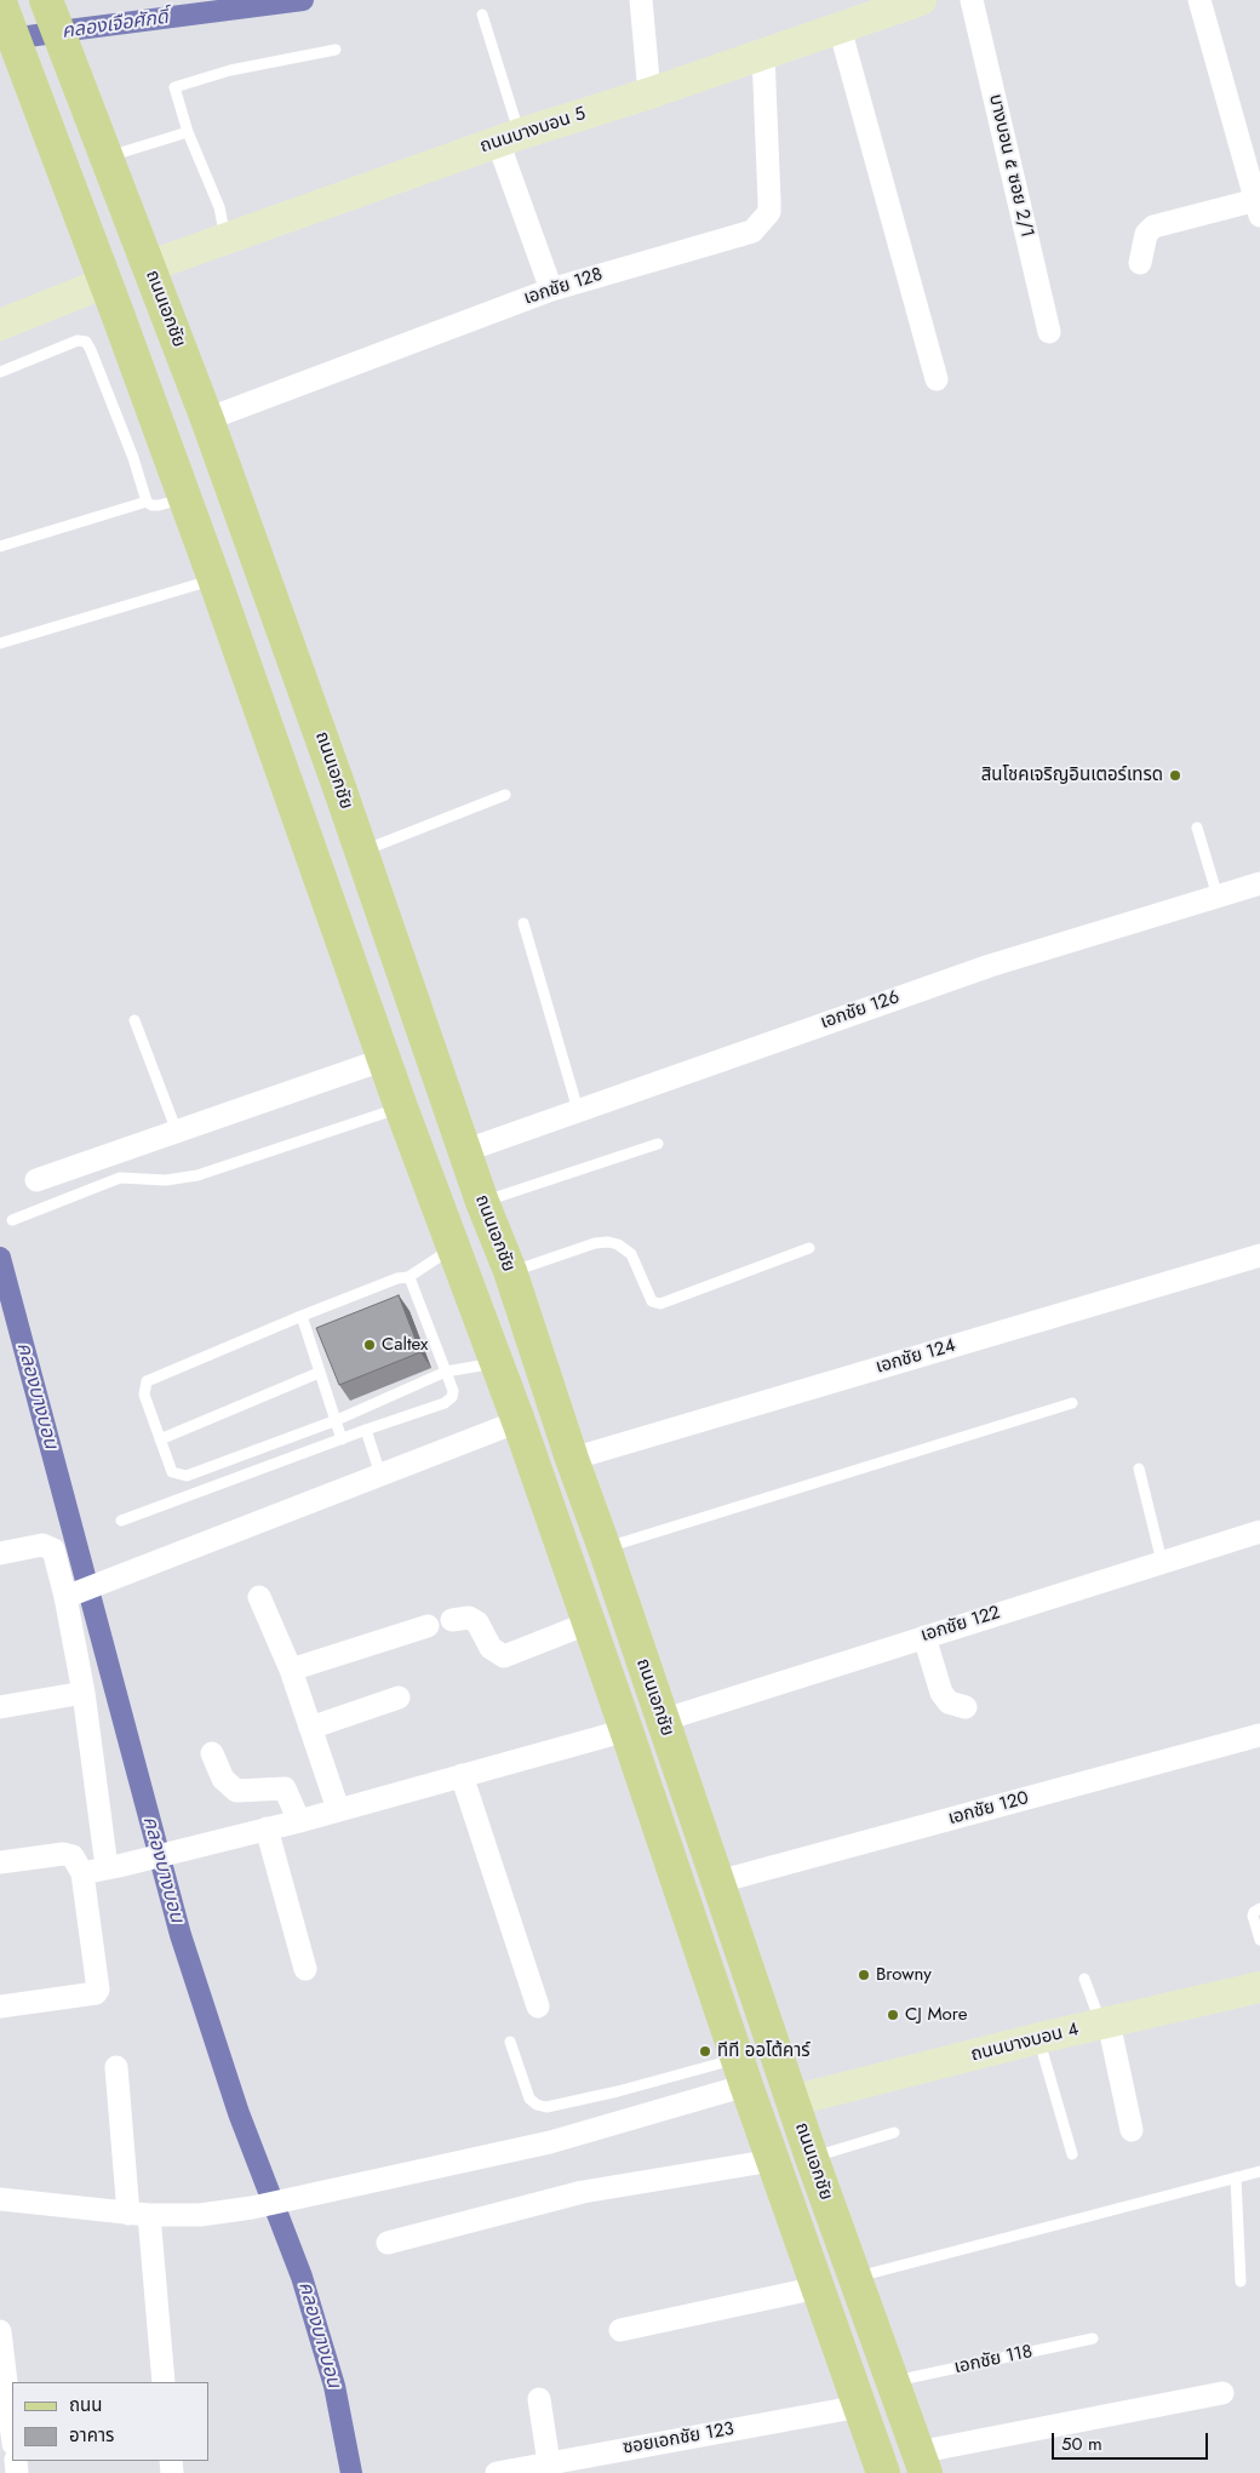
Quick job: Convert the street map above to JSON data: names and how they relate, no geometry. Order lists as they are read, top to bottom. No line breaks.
{"streets":{"main road":["ถนนบางบอน 5","ถนนเอกชัย","ถนนบางบอน 4"],"street":["บางบอน ๕ ซอย 2/1","เอกชัย 128","เอกชัย 126","เอกชัย 124","เอกชัย 122","เอกชัย 120","ซอยเอกชัย 123"],"lane":["เอกชัย 118"]},"crossings":[["ถนนบางบอน 5","เอกชัย 128"],["ถนนบางบอน 5","ถนนเอกชัย"],["เอกชัย 128","ถนนเอกชัย"],["ถนนเอกชัย","เอกชัย 126"],["ถนนเอกชัย","เอกชัย 124"],["ถนนเอกชัย","เอกชัย 122"],["ถนนเอกชัย","เอกชัย 120"],["ถนนเอกชัย","ถนนบางบอน 4"],["ถนนเอกชัย","เอกชัย 118"],["ถนนเอกชัย","ซอยเอกชัย 123"]],"water":["คลองเจือศักดิ์","คลองบางบอน"],"places":["สินโชคเจริญอินเตอร์เทรด","Caltex","Browny","CJ More","ทีที ออโต้คาร์"],"legend":["ถนน","อาคาร"],"scale_bar":"50 m"}
